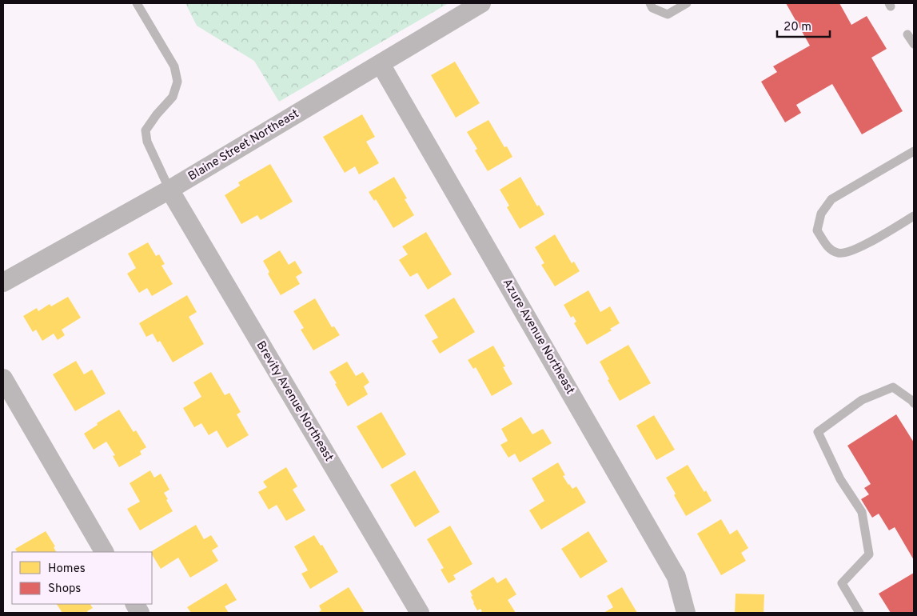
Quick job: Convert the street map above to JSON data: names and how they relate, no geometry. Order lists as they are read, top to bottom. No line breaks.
{"streets":{"street":["Blaine Street Northeast","Azure Avenue Northeast","Brevity Avenue Northeast"]},"crossings":[["Blaine Street Northeast","Azure Avenue Northeast"],["Blaine Street Northeast","Brevity Avenue Northeast"]],"legend":["Homes","Shops"],"scale_bar":"20 m"}
